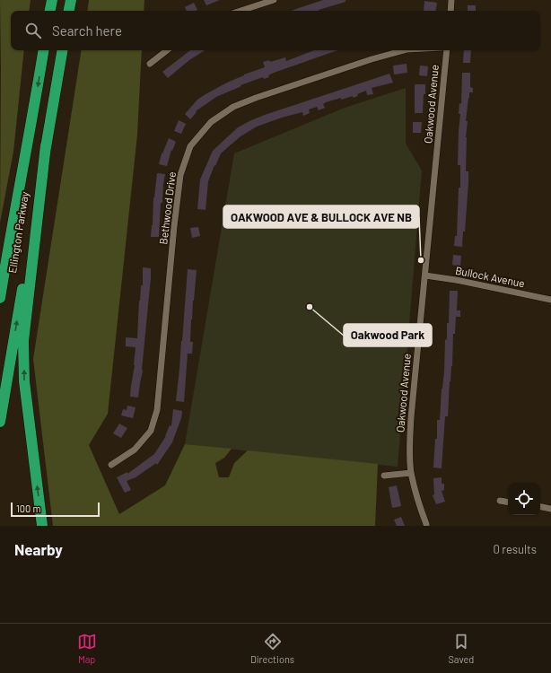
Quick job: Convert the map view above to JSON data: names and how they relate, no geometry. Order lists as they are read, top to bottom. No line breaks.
{"streets":{"highway":["Ellington Parkway"],"street":["Oakwood Avenue","Bethwood Drive","Bullock Avenue"]},"crossings":[["Oakwood Avenue","Bullock Avenue"]],"places":["OAKWOOD AVE & BULLOCK AVE NB","Oakwood Park"],"scale_bar":"100 m","page":{"search":"Search here","scale":"100 m","heading":["Nearby","0 results"],"nav":["Map","Directions","Saved"]}}
